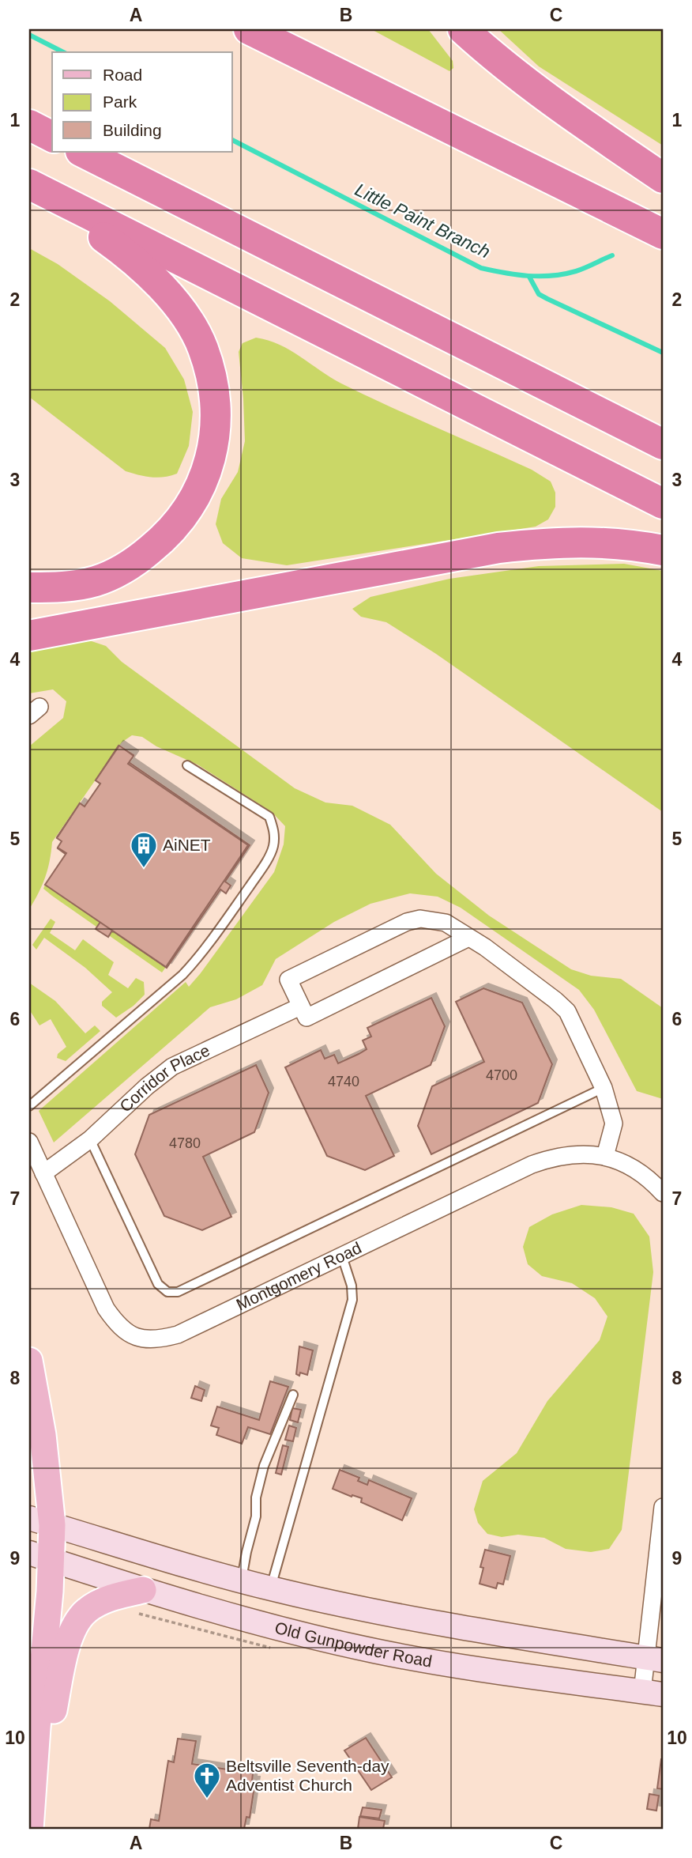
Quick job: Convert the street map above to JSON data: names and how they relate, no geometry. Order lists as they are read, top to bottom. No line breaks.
{"streets":{"main road":["Old Gunpowder Road"],"street":["Corridor Place","Montgomery Road"]},"crossings":[["Corridor Place","Montgomery Road"]],"water":["Little Paint Branch"],"places":{"building":["AiNET"],"church":["Beltsville Seventh-day Adventist Church"]},"house_numbers":["4700","4740","4780"],"legend":["Road","Park","Building"],"grid":{"columns":["A","B","C"],"rows":["1","2","3","4","5","6","7","8","9","10"]}}
